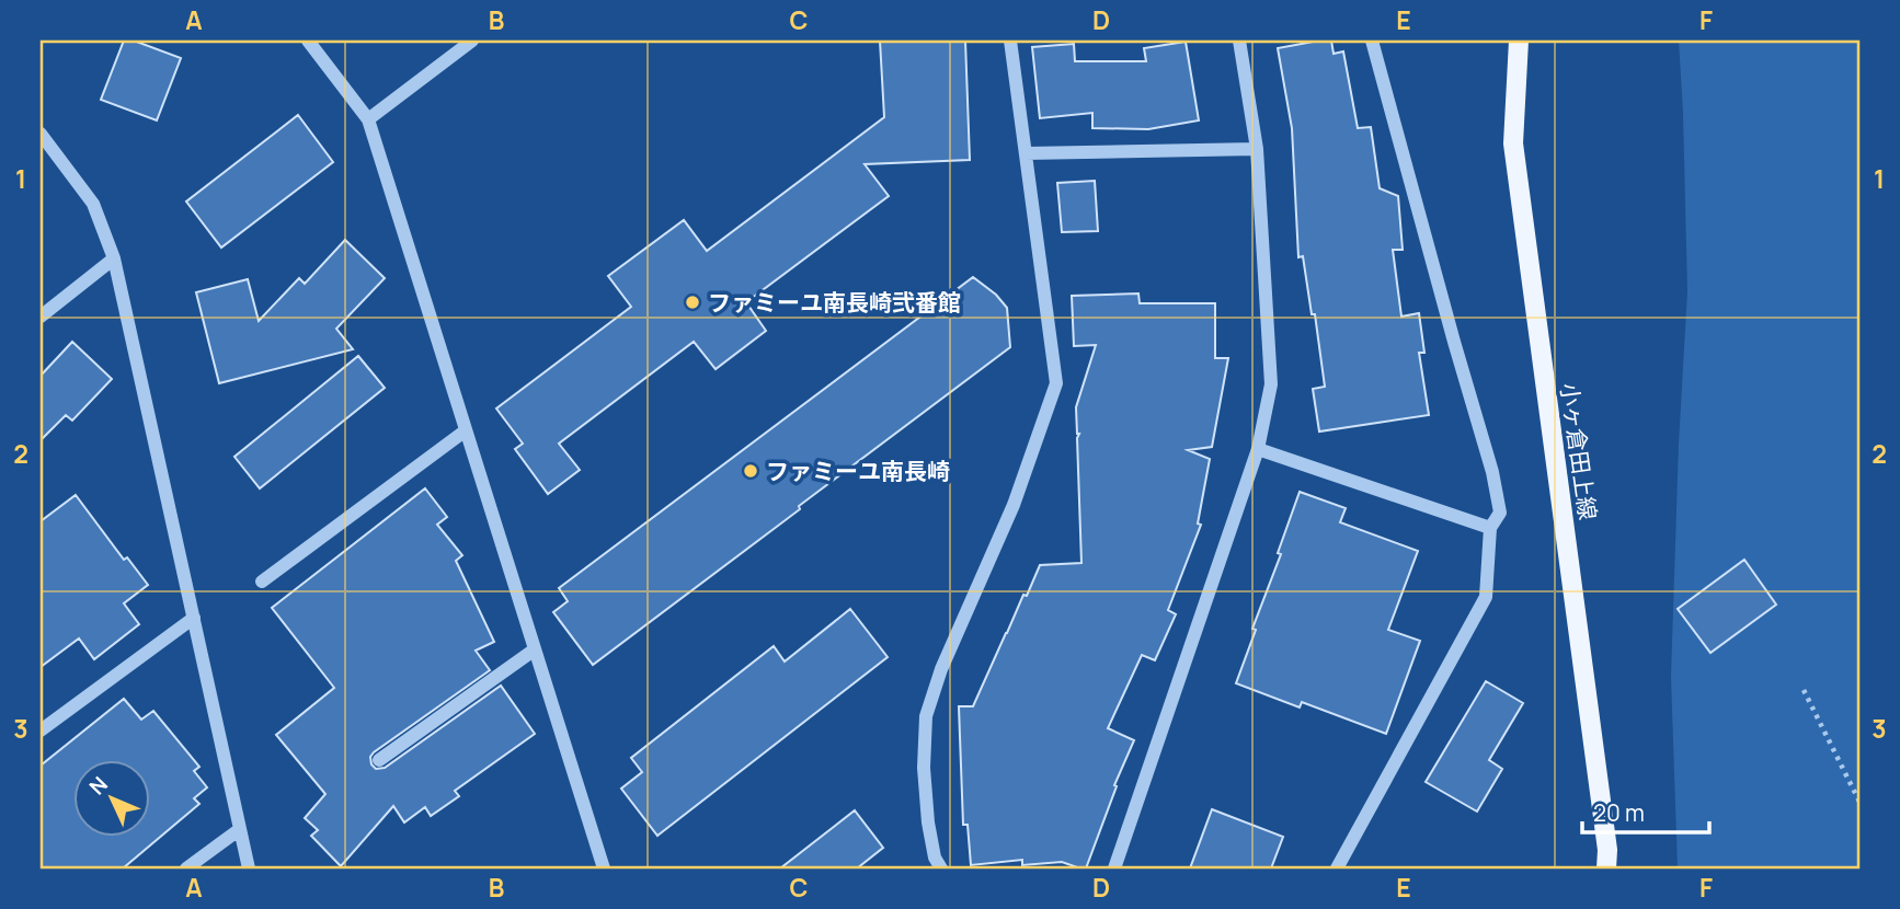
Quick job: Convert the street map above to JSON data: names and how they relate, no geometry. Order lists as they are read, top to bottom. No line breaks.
{"streets":{"main road":["小ヶ倉田上線"]},"places":["ファミーユ南長崎弐番館","ファミーユ南長崎"],"scale_bar":"20 m","north":"top left","grid":{"columns":["A","B","C","D","E","F"],"rows":["1","2","3"]}}
